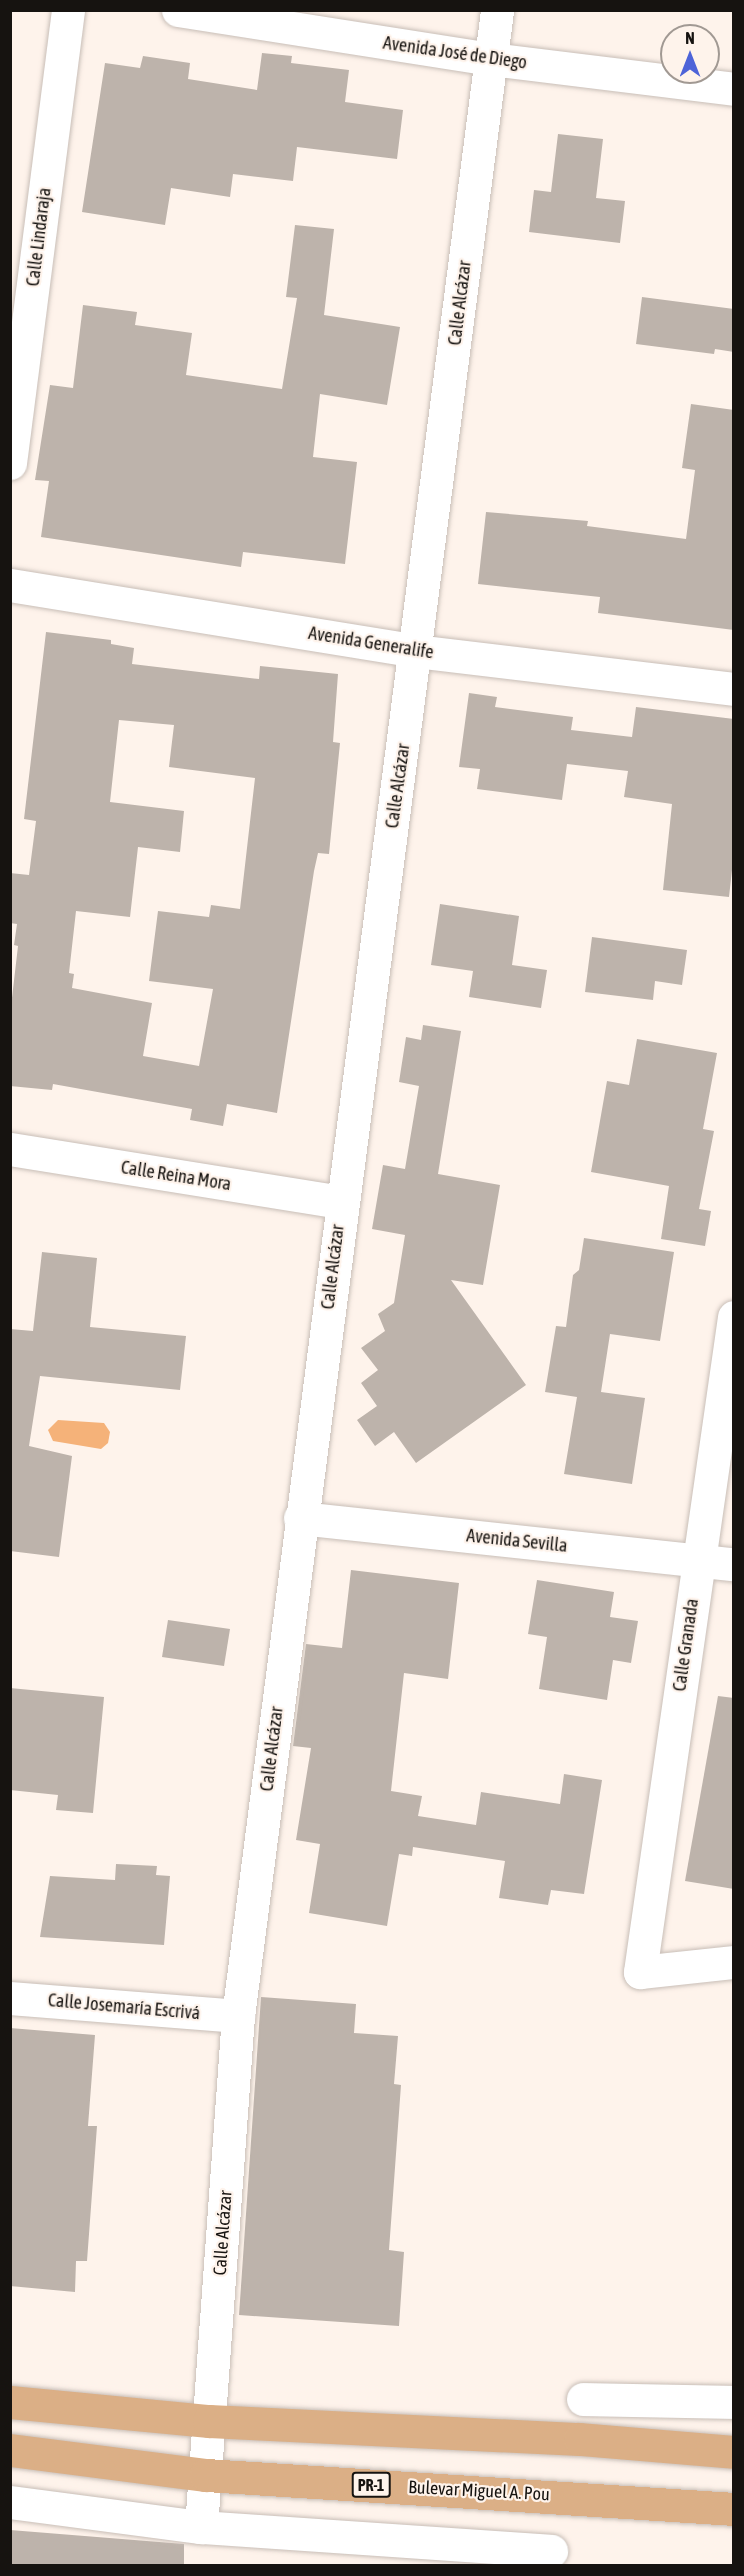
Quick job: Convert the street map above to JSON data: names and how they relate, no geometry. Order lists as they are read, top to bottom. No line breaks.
{"streets":{"main road":["PR-1","Bulevar Miguel A. Pou"],"street":["Avenida José de Diego","Calle Lindaraja","Calle Alcázar","Avenida Generalife","Calle Reina Mora","Avenida Sevilla","Calle Granada","Calle Josemaría Escrivá"]},"crossings":[["Avenida José de Diego","Calle Alcázar"],["Calle Alcázar","Avenida Generalife"],["Calle Alcázar","Calle Reina Mora"],["Calle Alcázar","Avenida Sevilla"],["Calle Alcázar","Calle Josemaría Escrivá"],["Calle Alcázar","Bulevar Miguel A. Pou"],["Avenida Sevilla","Calle Granada"]],"north":"top"}
